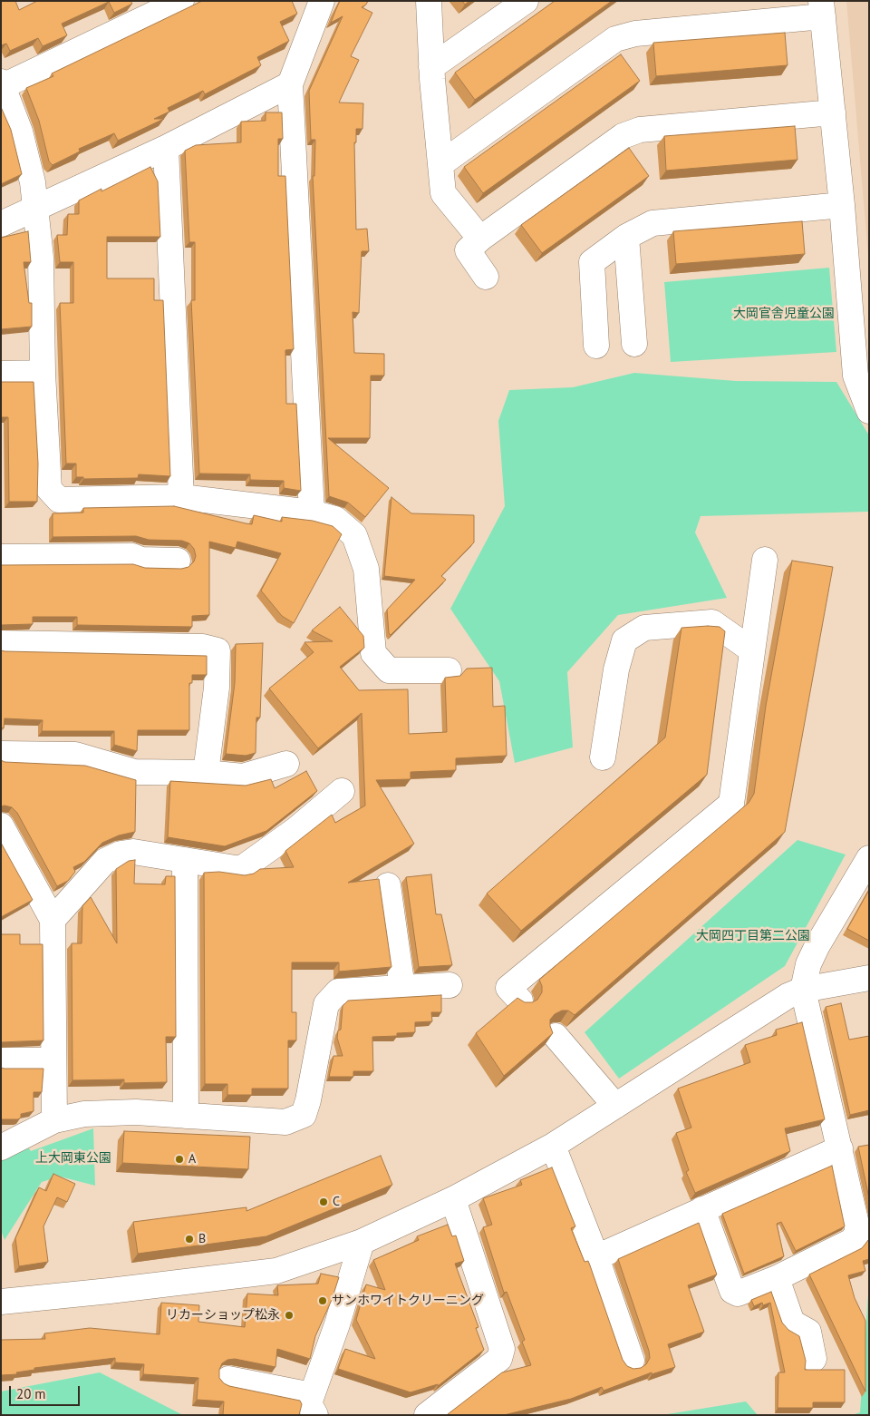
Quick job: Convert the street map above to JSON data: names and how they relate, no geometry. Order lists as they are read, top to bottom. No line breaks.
{"parks":["大岡官舎児童公園","大岡四丁目第二公園","上大岡東公園"],"places":["A","C","B","サンホワイトクリーニング","リカーショップ松永"],"scale_bar":"20 m"}
